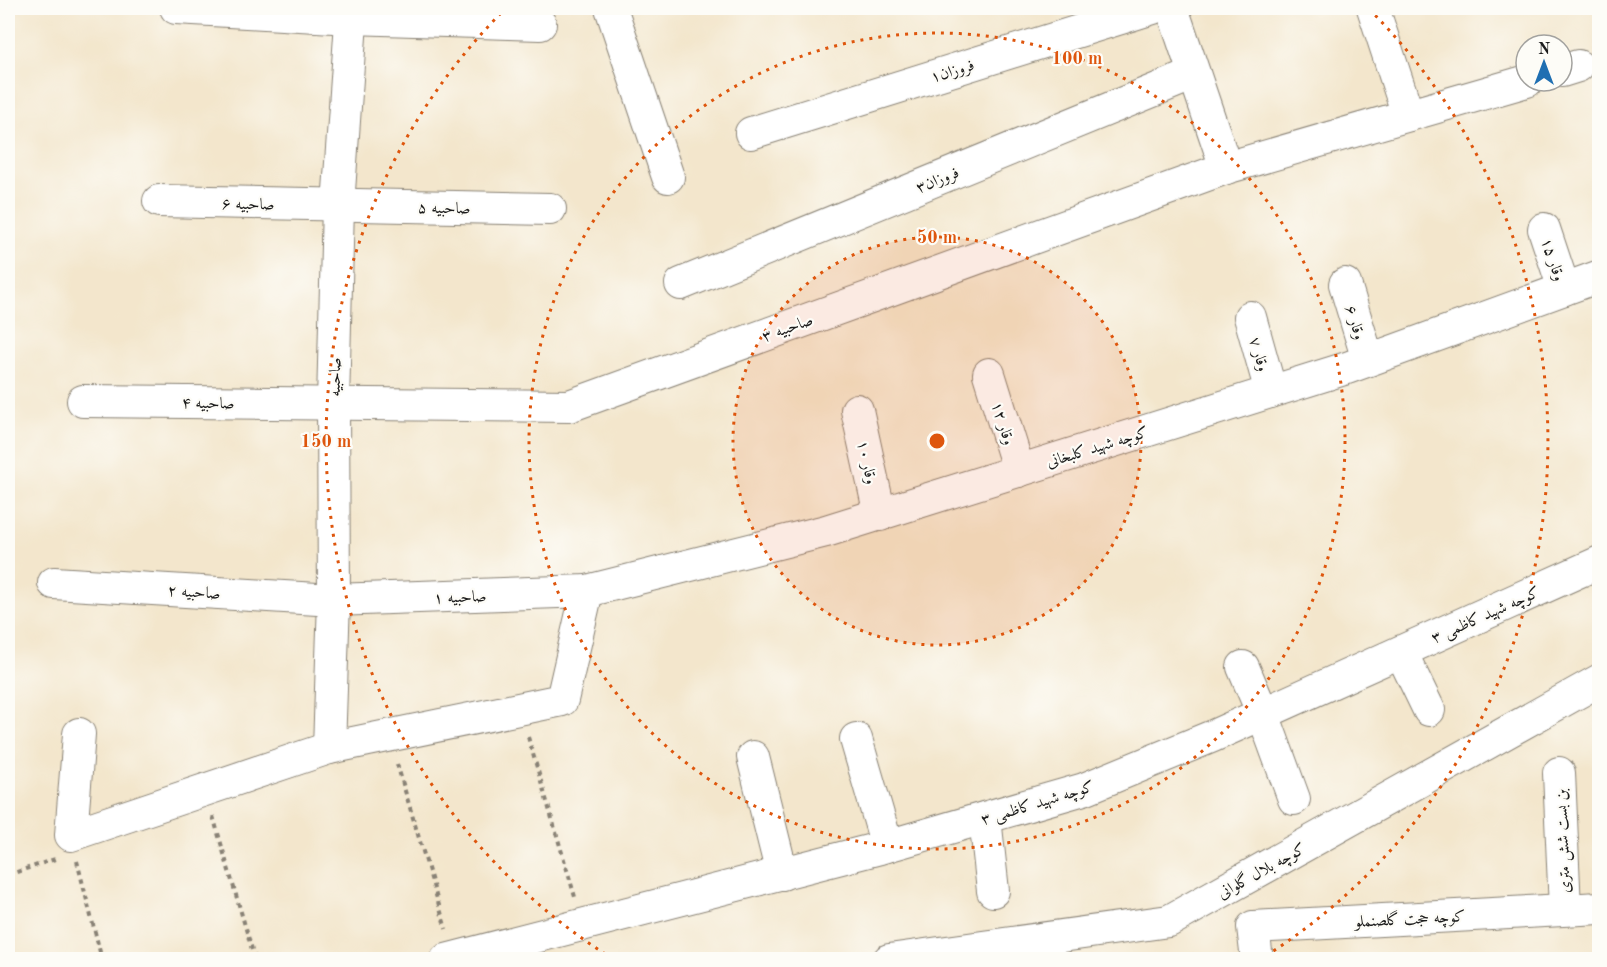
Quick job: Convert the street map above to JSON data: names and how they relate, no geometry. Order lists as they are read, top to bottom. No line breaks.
{"streets":{"street":["فروزان۱","فروزان۳","صاحبیه ۶","صاحبیه ۵","وقار ۱۵","وقار ۶","صاحبیه ۳","وقار ۷","صاحبیه","صاحبیه ۴","وقار ۱۲","کوچه شهید کلبخانی","وقار ۱۰","صاحبیه ۲","صاحبیه ۱","کوچه شهید کاظمی ۳","بن بست شش متری","کوچه بلال گلوانی","کوچه حجت گلصنملو"]},"crossings":[["صاحبیه ۶","صاحبیه ۵"],["صاحبیه ۶","صاحبیه"],["صاحبیه ۵","صاحبیه"],["وقار ۱۵","کوچه شهید کلبخانی"],["وقار ۶","کوچه شهید کلبخانی"],["صاحبیه ۳","صاحبیه"],["صاحبیه ۳","صاحبیه ۴"],["وقار ۷","کوچه شهید کلبخانی"],["صاحبیه","صاحبیه ۴"],["صاحبیه","صاحبیه ۲"],["صاحبیه","صاحبیه ۱"],["وقار ۱۲","کوچه شهید کلبخانی"],["کوچه شهید کلبخانی","وقار ۱۰"],["کوچه شهید کلبخانی","صاحبیه ۱"],["صاحبیه ۲","صاحبیه ۱"],["بن بست شش متری","کوچه حجت گلصنملو"]],"north":"top","rings":["100 m","50 m","150 m"]}
